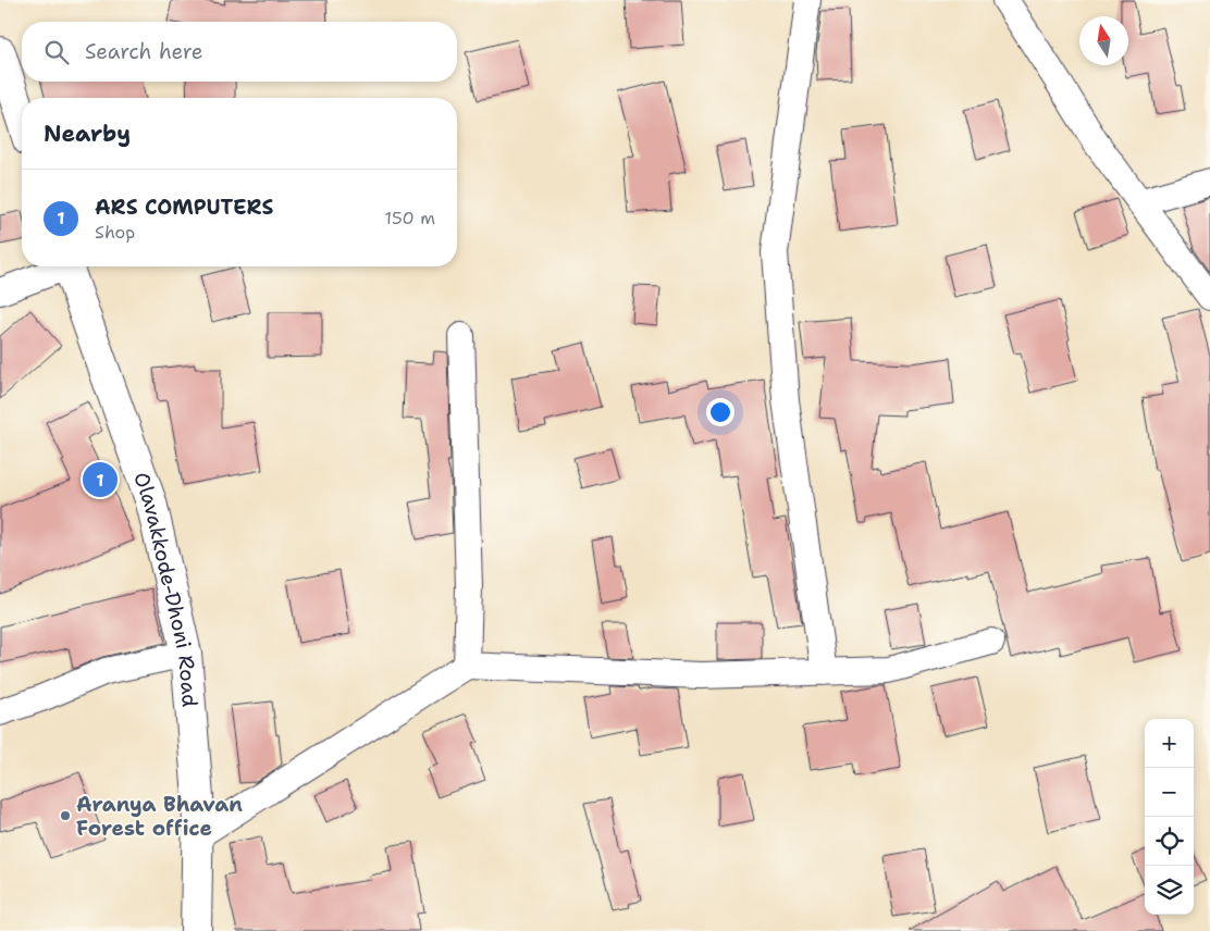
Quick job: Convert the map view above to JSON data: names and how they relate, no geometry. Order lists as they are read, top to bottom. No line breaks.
{"streets":{"main road":["Olavakkode-Dhoni Road"]},"places":["Aranya Bhavan Forest office"],"north":"top","page":{"search":"Search here","heading":"Nearby","list":[{"mark":"1","name":"ARS COMPUTERS","note":"Shop","value":"150 m"}],"pins":"1","map_buttons":["+","−"]}}
